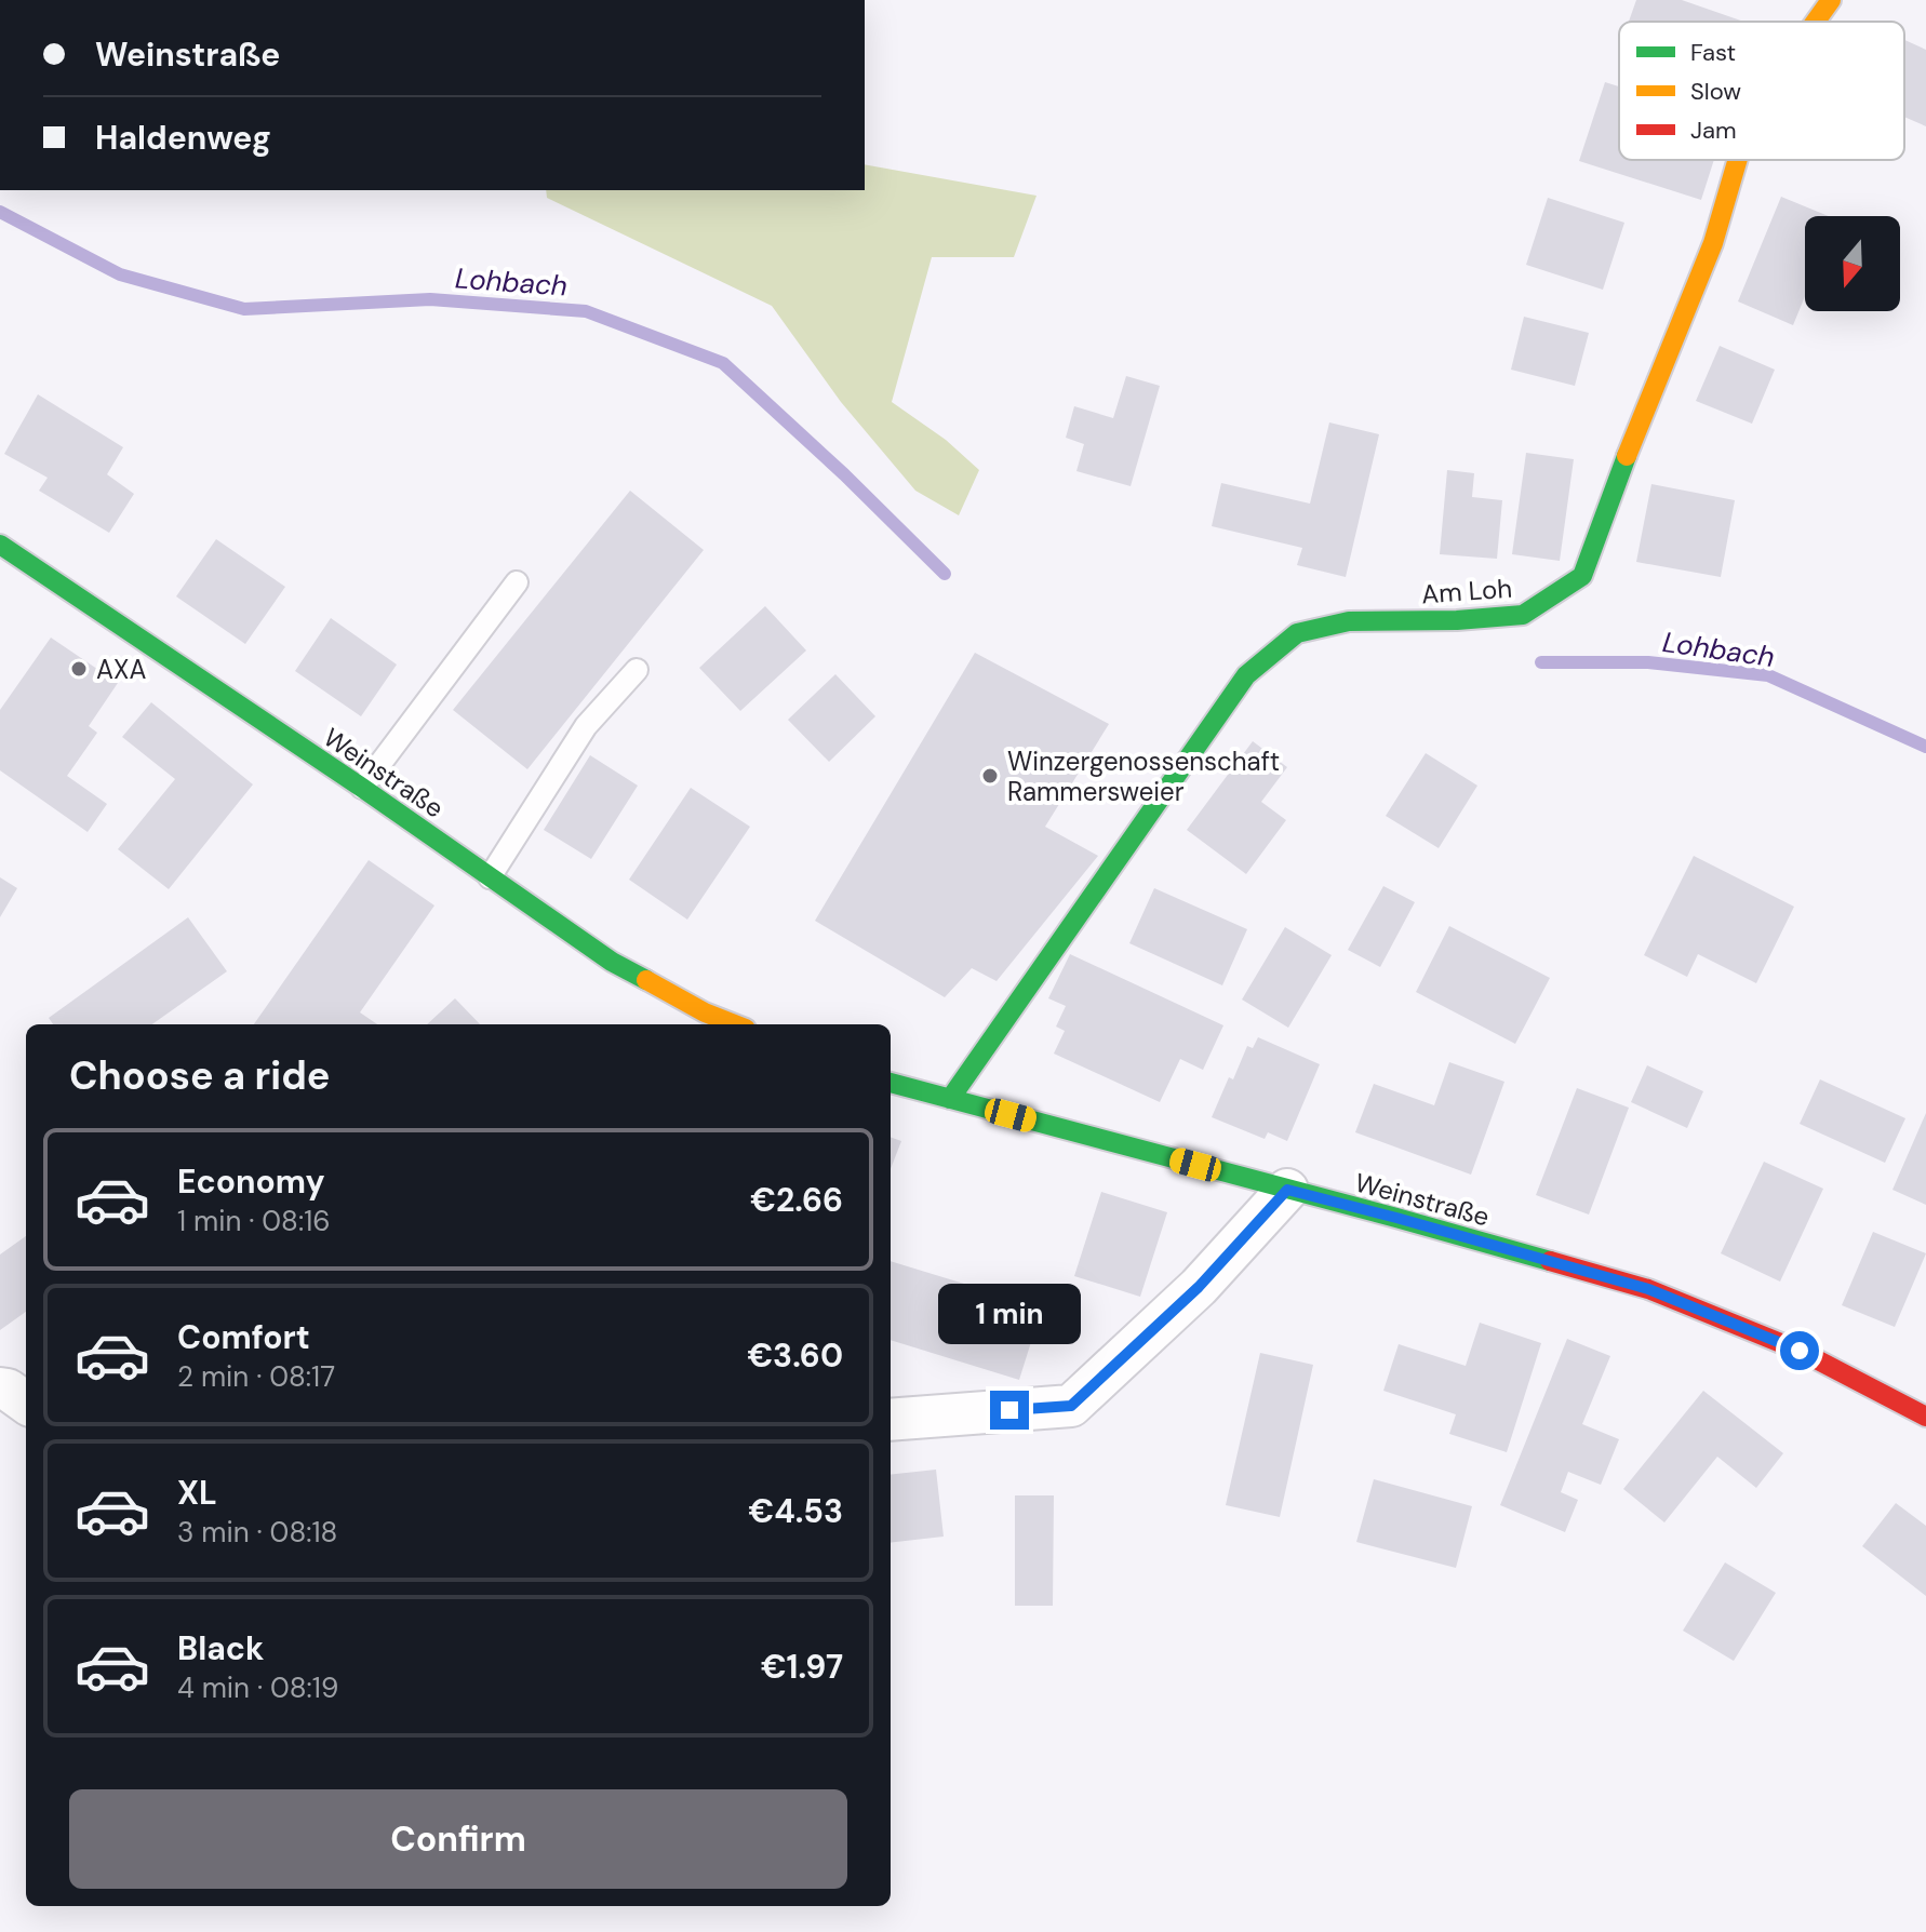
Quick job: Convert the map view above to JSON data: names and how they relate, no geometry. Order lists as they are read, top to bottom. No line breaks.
{"streets":{"street":["Am Loh","Weinstraße"]},"crossings":[["Am Loh","Weinstraße"]],"water":["Lohbach"],"places":["AXA","Winzergenossenschaft Rammersweier"],"legend":["Fast","Slow","Jam"],"north":"bottom","page":{"banner":["Weinstraße","Haldenweg"],"heading":"Choose a ride","list":[{"name":"Economy","note":"1 min · 08:16","value":"€2.66"},{"name":"Comfort","note":"2 min · 08:17","value":"€3.60"},{"name":"XL","note":"3 min · 08:18","value":"€4.53"},{"name":"Black","note":"4 min · 08:19","value":"€1.97"}],"bubble":"1 min","buttons":"Confirm"}}
